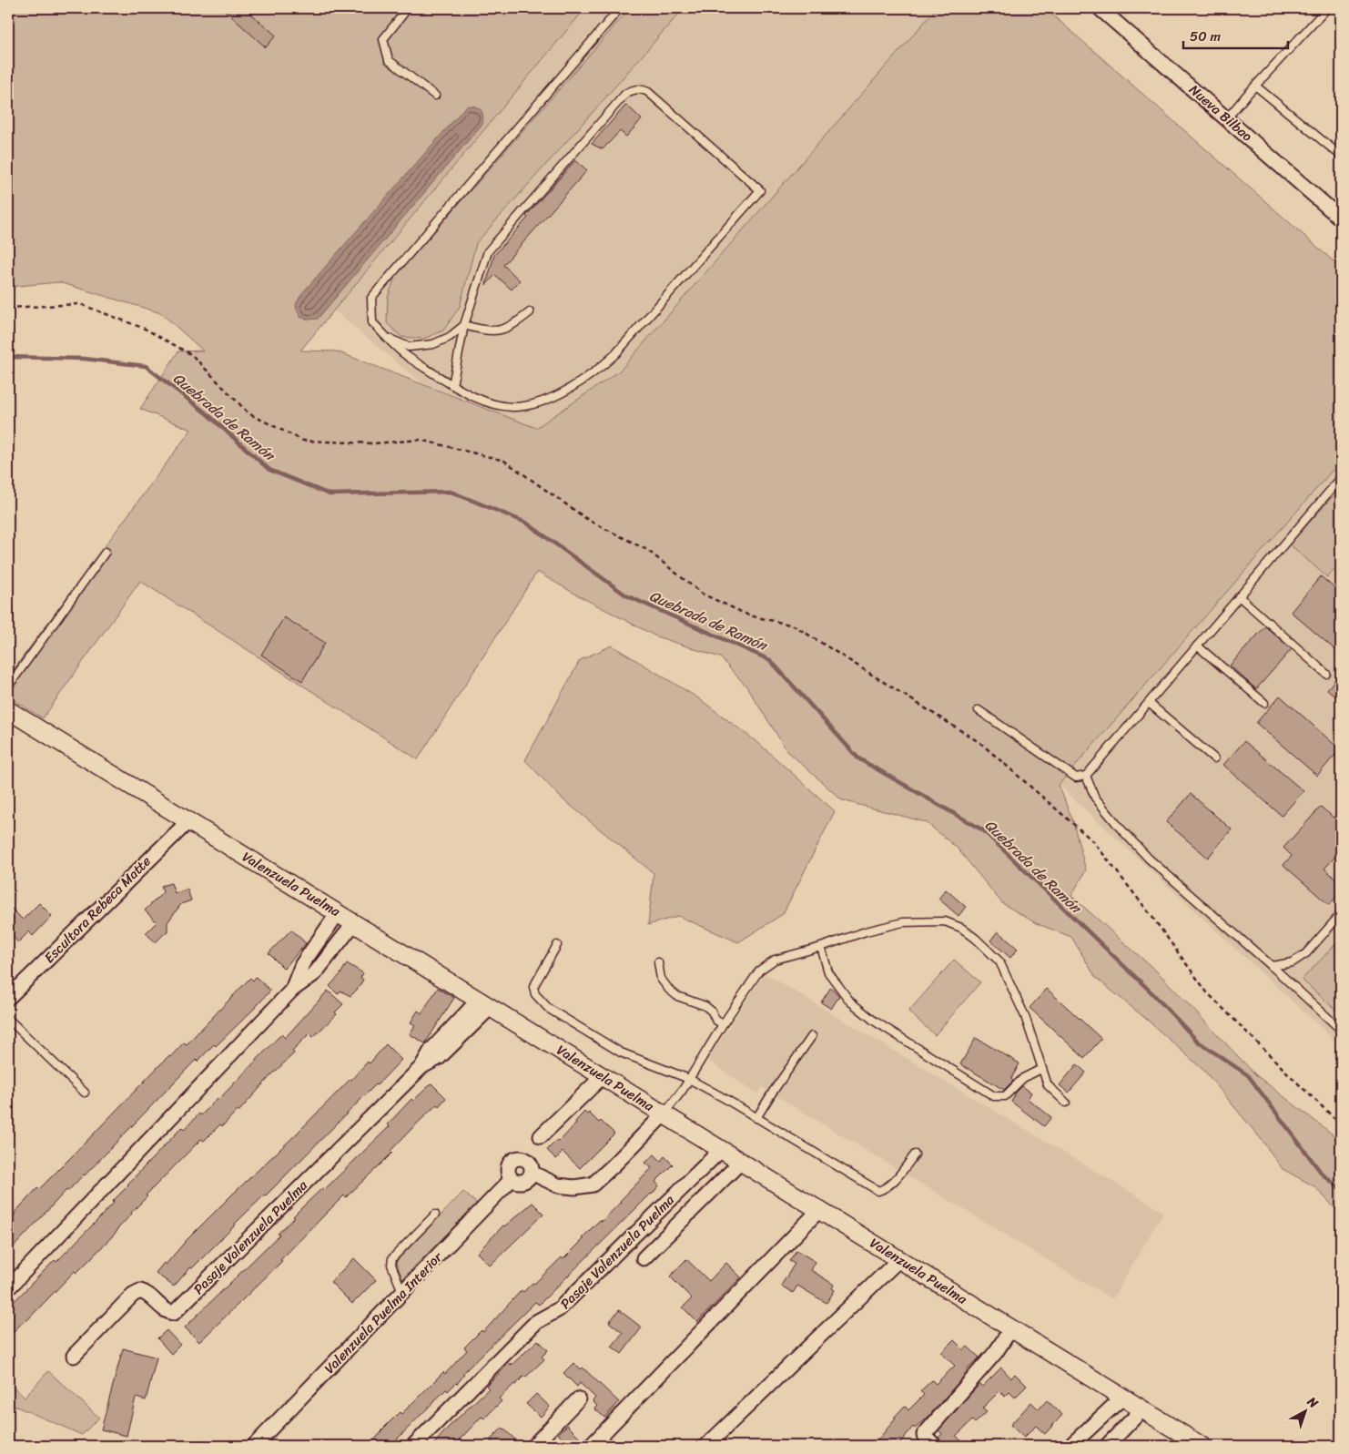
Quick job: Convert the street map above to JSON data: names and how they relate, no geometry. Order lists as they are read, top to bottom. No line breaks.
{"streets":{"street":["Nueva Bilbao","Valenzuela Puelma","Escultora Rebeca Matte","Pasaje Valenzuela Puelma","Valenzuela Puelma Interior"]},"crossings":[["Valenzuela Puelma","Escultora Rebeca Matte"],["Valenzuela Puelma","Pasaje Valenzuela Puelma"]],"water":["Quebrada de Ramón"],"scale_bar":"50 m","north":"top right"}
